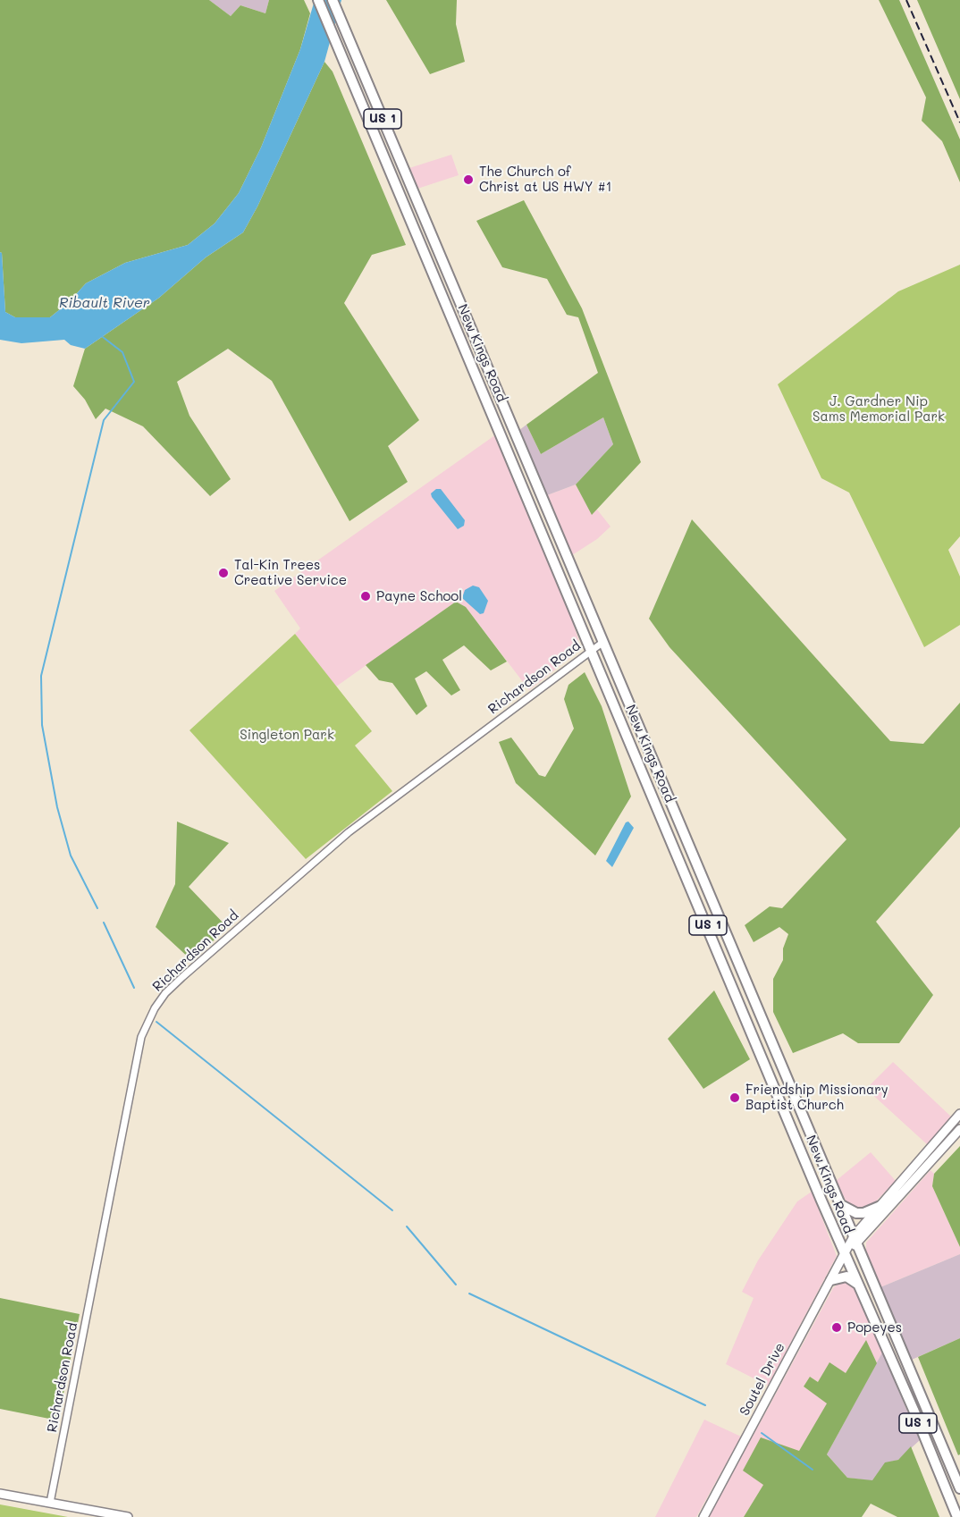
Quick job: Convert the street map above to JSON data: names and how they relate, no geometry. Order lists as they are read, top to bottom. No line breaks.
{"streets":{"highway":["US 1","New Kings Road"],"main road":["Soutel Drive"],"street":["Richardson Road"]},"crossings":[["New Kings Road","Richardson Road"],["New Kings Road","Soutel Drive"]],"water":["Ribault River"],"parks":["J. Gardner Nip Sams Memorial Park","Singleton Park"],"places":["The Church of Christ at US HWY #1","Tal-Kin Trees Creative Service","Payne School","Friendship Missionary Baptist Church","Popeyes"]}
